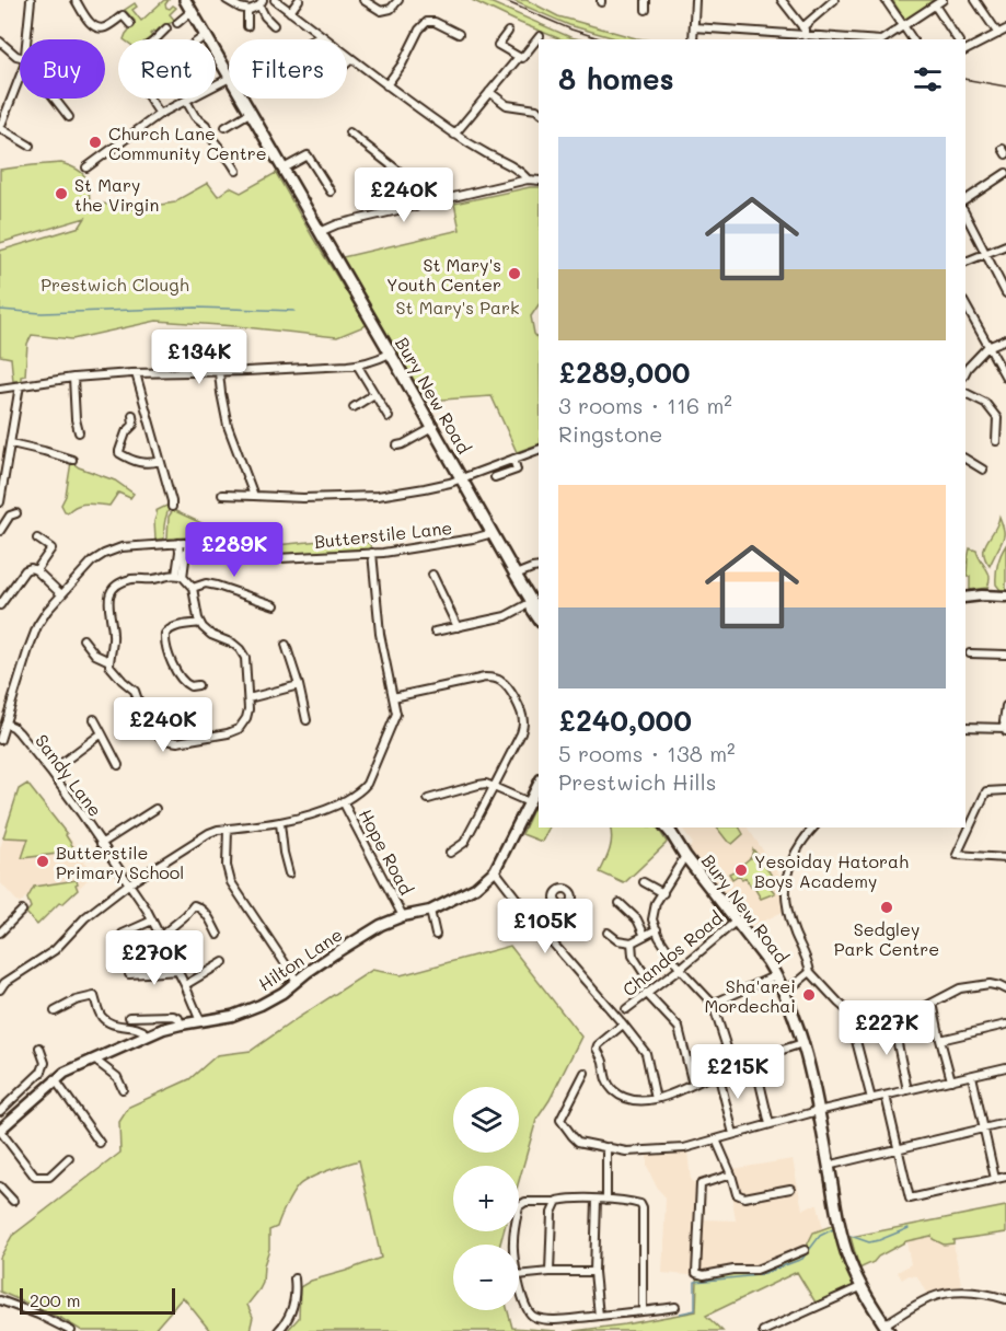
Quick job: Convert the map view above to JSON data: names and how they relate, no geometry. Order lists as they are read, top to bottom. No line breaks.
{"streets":{"highway":["Bury New Road"],"main road":["Hilton Lane"],"street":["Butterstile Lane","Sandy Lane","Hope Road","Chandos Road"]},"crossings":[["Bury New Road","Butterstile Lane"],["Bury New Road","Chandos Road"],["Butterstile Lane","Sandy Lane"],["Sandy Lane","Hilton Lane"],["Hope Road","Hilton Lane"]],"parks":["Prestwich Clough","St Mary's Park"],"places":["Church Lane Community Centre","St Mary the Virgin","St Mary's Youth Center","Butterstile Primary School","Yesoiday Hatorah Boys Academy","Sedgley Park Centre","Sha'arei Mordechai"],"scale_bar":"200 m","page":{"chip":["Buy","Rent","Filters"],"heading":"8 homes","list":[{"name":"£289,000","note":"3 rooms · 116 m² · Ringstone"},{"name":"£240,000","note":"5 rooms · 138 m² · Prestwich Hills"}],"price":["£240K","£134K","£289K","£240K","£105K","£270K","£227K","£215K"],"map_buttons":["+","−"],"scale":"200 m"}}
